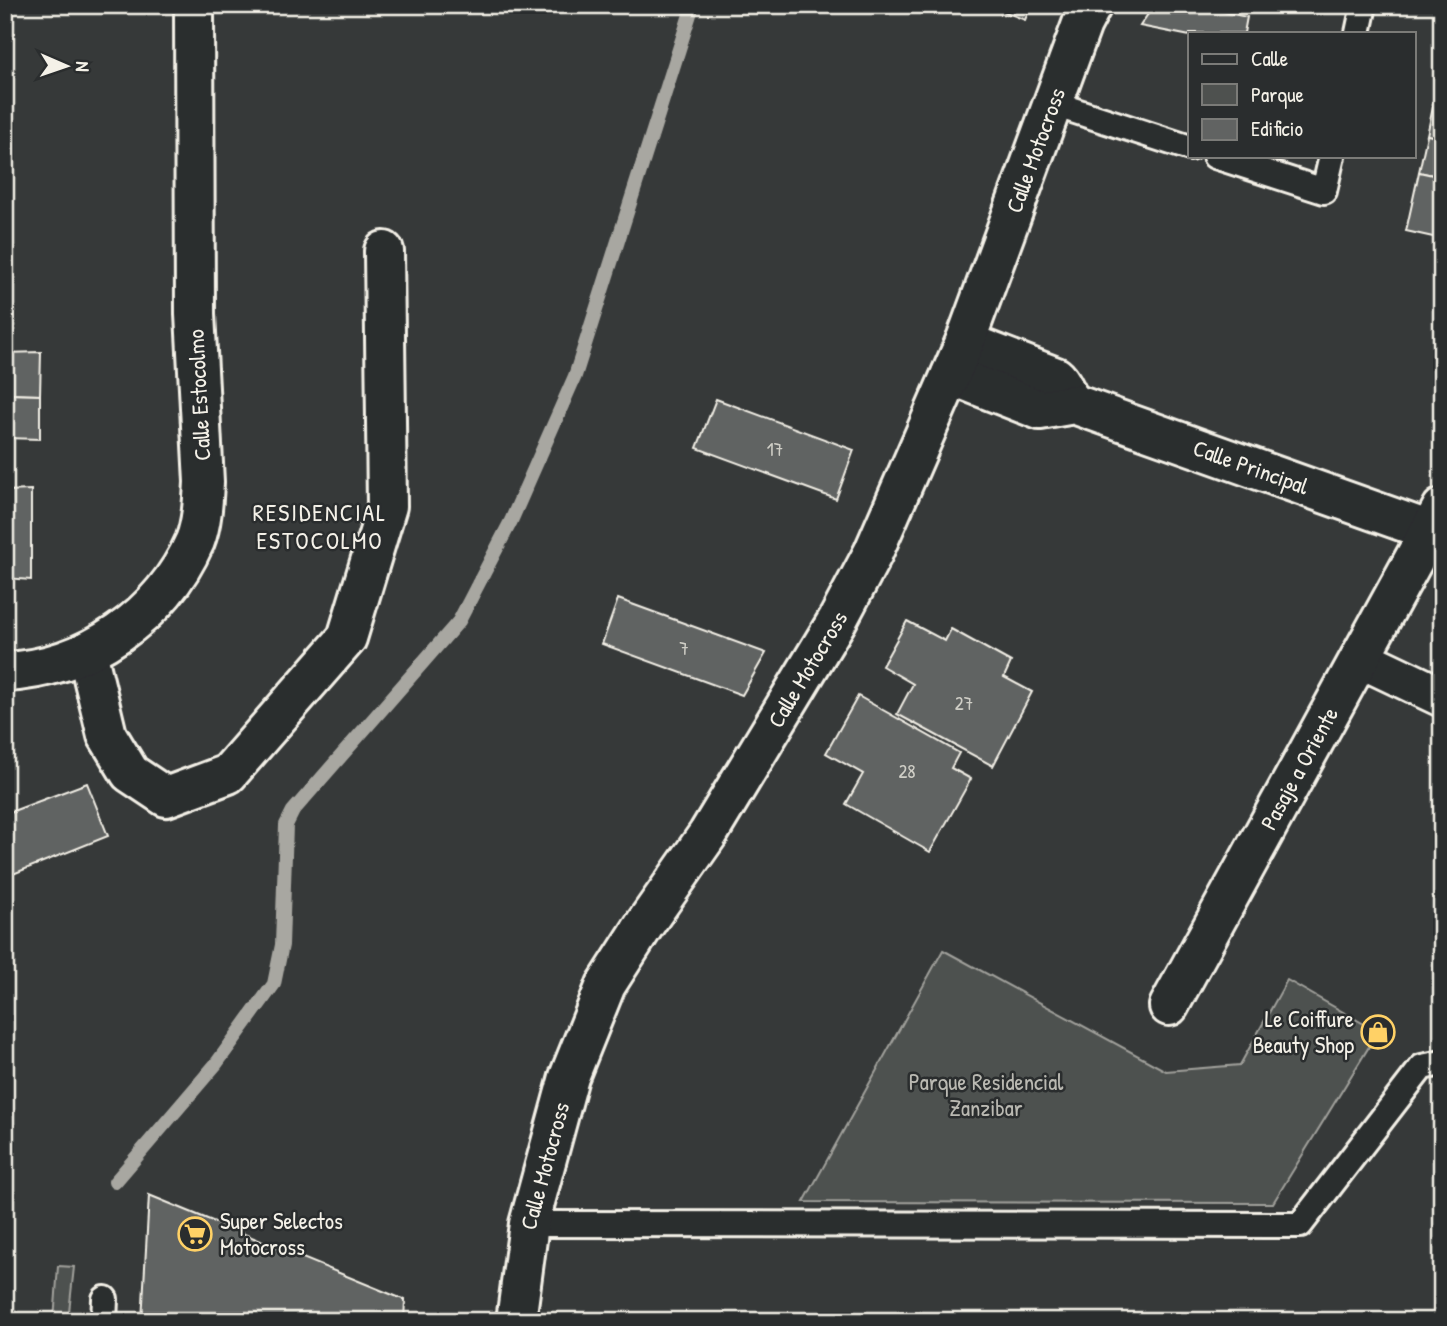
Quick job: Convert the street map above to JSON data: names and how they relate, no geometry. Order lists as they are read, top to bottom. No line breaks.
{"streets":{"street":["Calle Motocross","Calle Estocolmo","Calle Principal","Pasaje a Oriente"]},"crossings":[["Calle Motocross","Calle Principal"],["Calle Principal","Pasaje a Oriente"]],"districts":["RESIDENCIAL ESTOCOLMO"],"parks":["Parque Residencial Zanzibar"],"places":{"shop":["Le Coiffure Beauty Shop"],"supermarket":["Super Selectos Motocross"]},"house_numbers":["17","7","27","28"],"legend":["Calle","Parque","Edificio"],"north":"right"}
